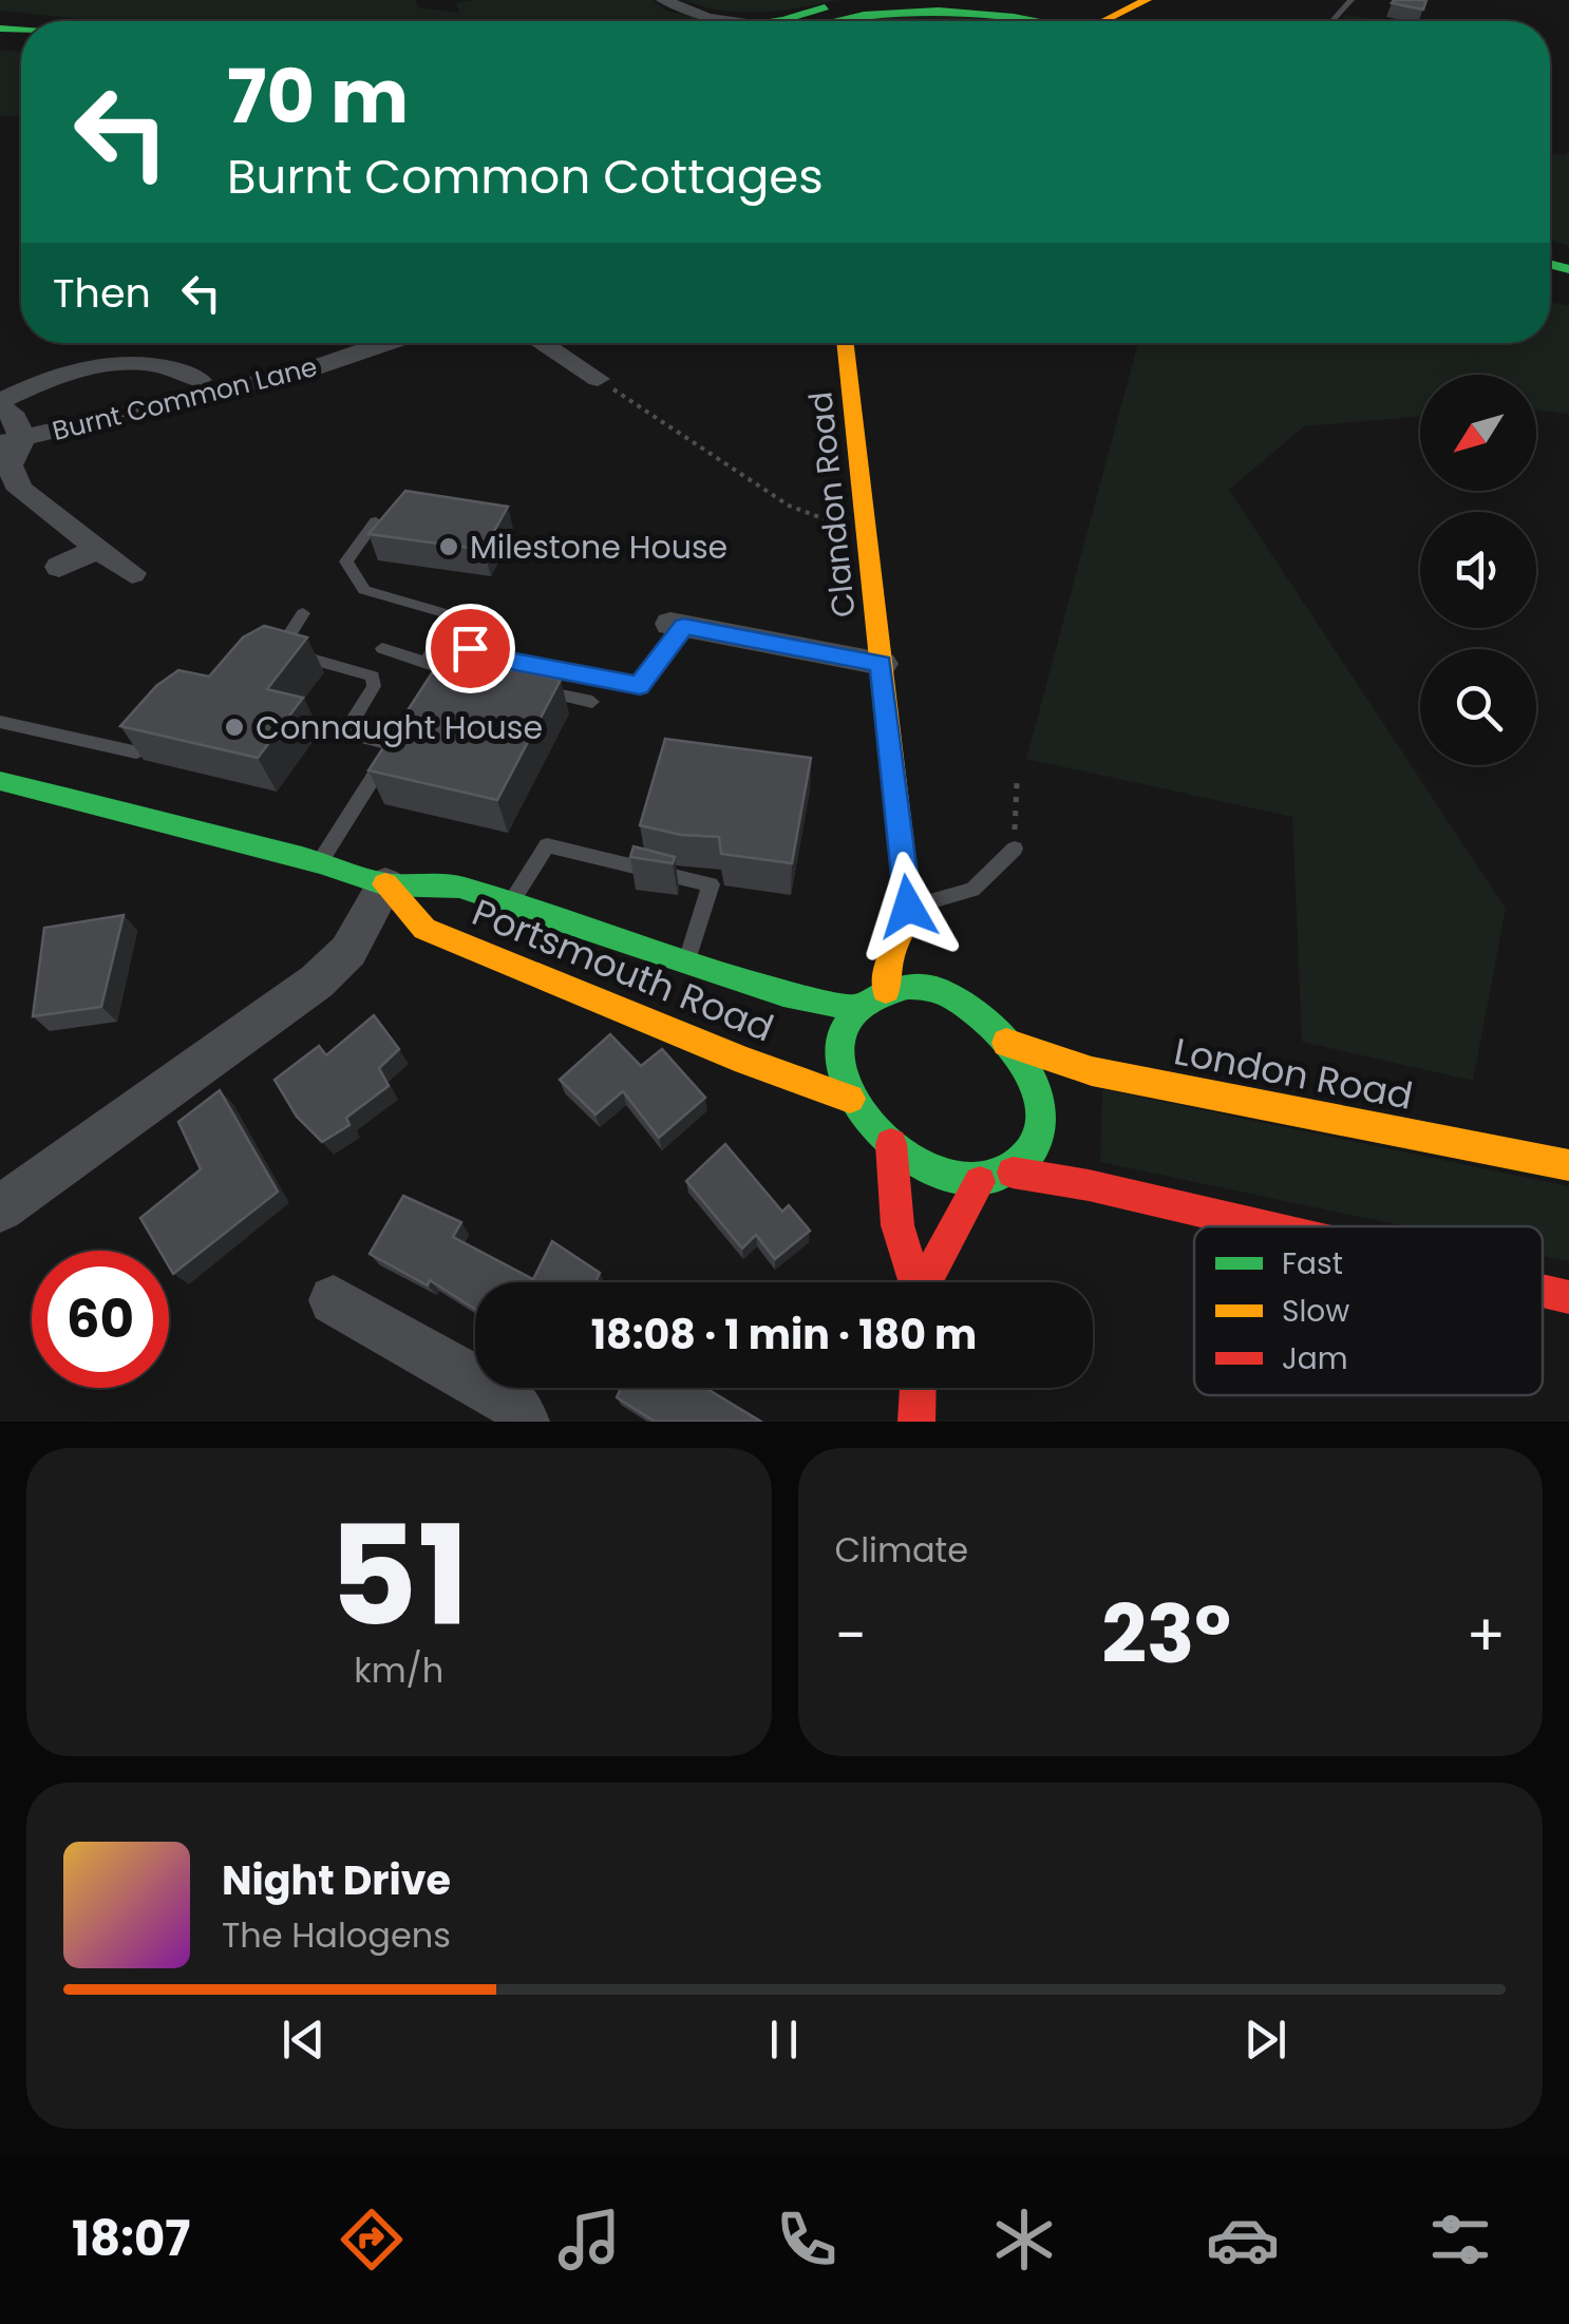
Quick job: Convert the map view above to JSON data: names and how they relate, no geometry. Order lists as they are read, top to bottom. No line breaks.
{"streets":{"main road":["Clandon Road","Portsmouth Road","London Road"],"street":["Burnt Common Lane"]},"crossings":[["Clandon Road","Portsmouth Road"],["Clandon Road","London Road"],["Portsmouth Road","London Road"]],"places":["Milestone House","Connaught House"],"legend":["Fast","Slow","Jam"],"north":"bottom left","page":{"turn":["70 m","Burnt Common Cottages"],"then":"Then","limit":"60","trip":"18:08 · 1 min · 180 m","tile":[["51","km/h"],"Climate"],"heat":["−","23°","+"],"song":["Night Drive","The Halogens"],"tabs":"18:07"}}
